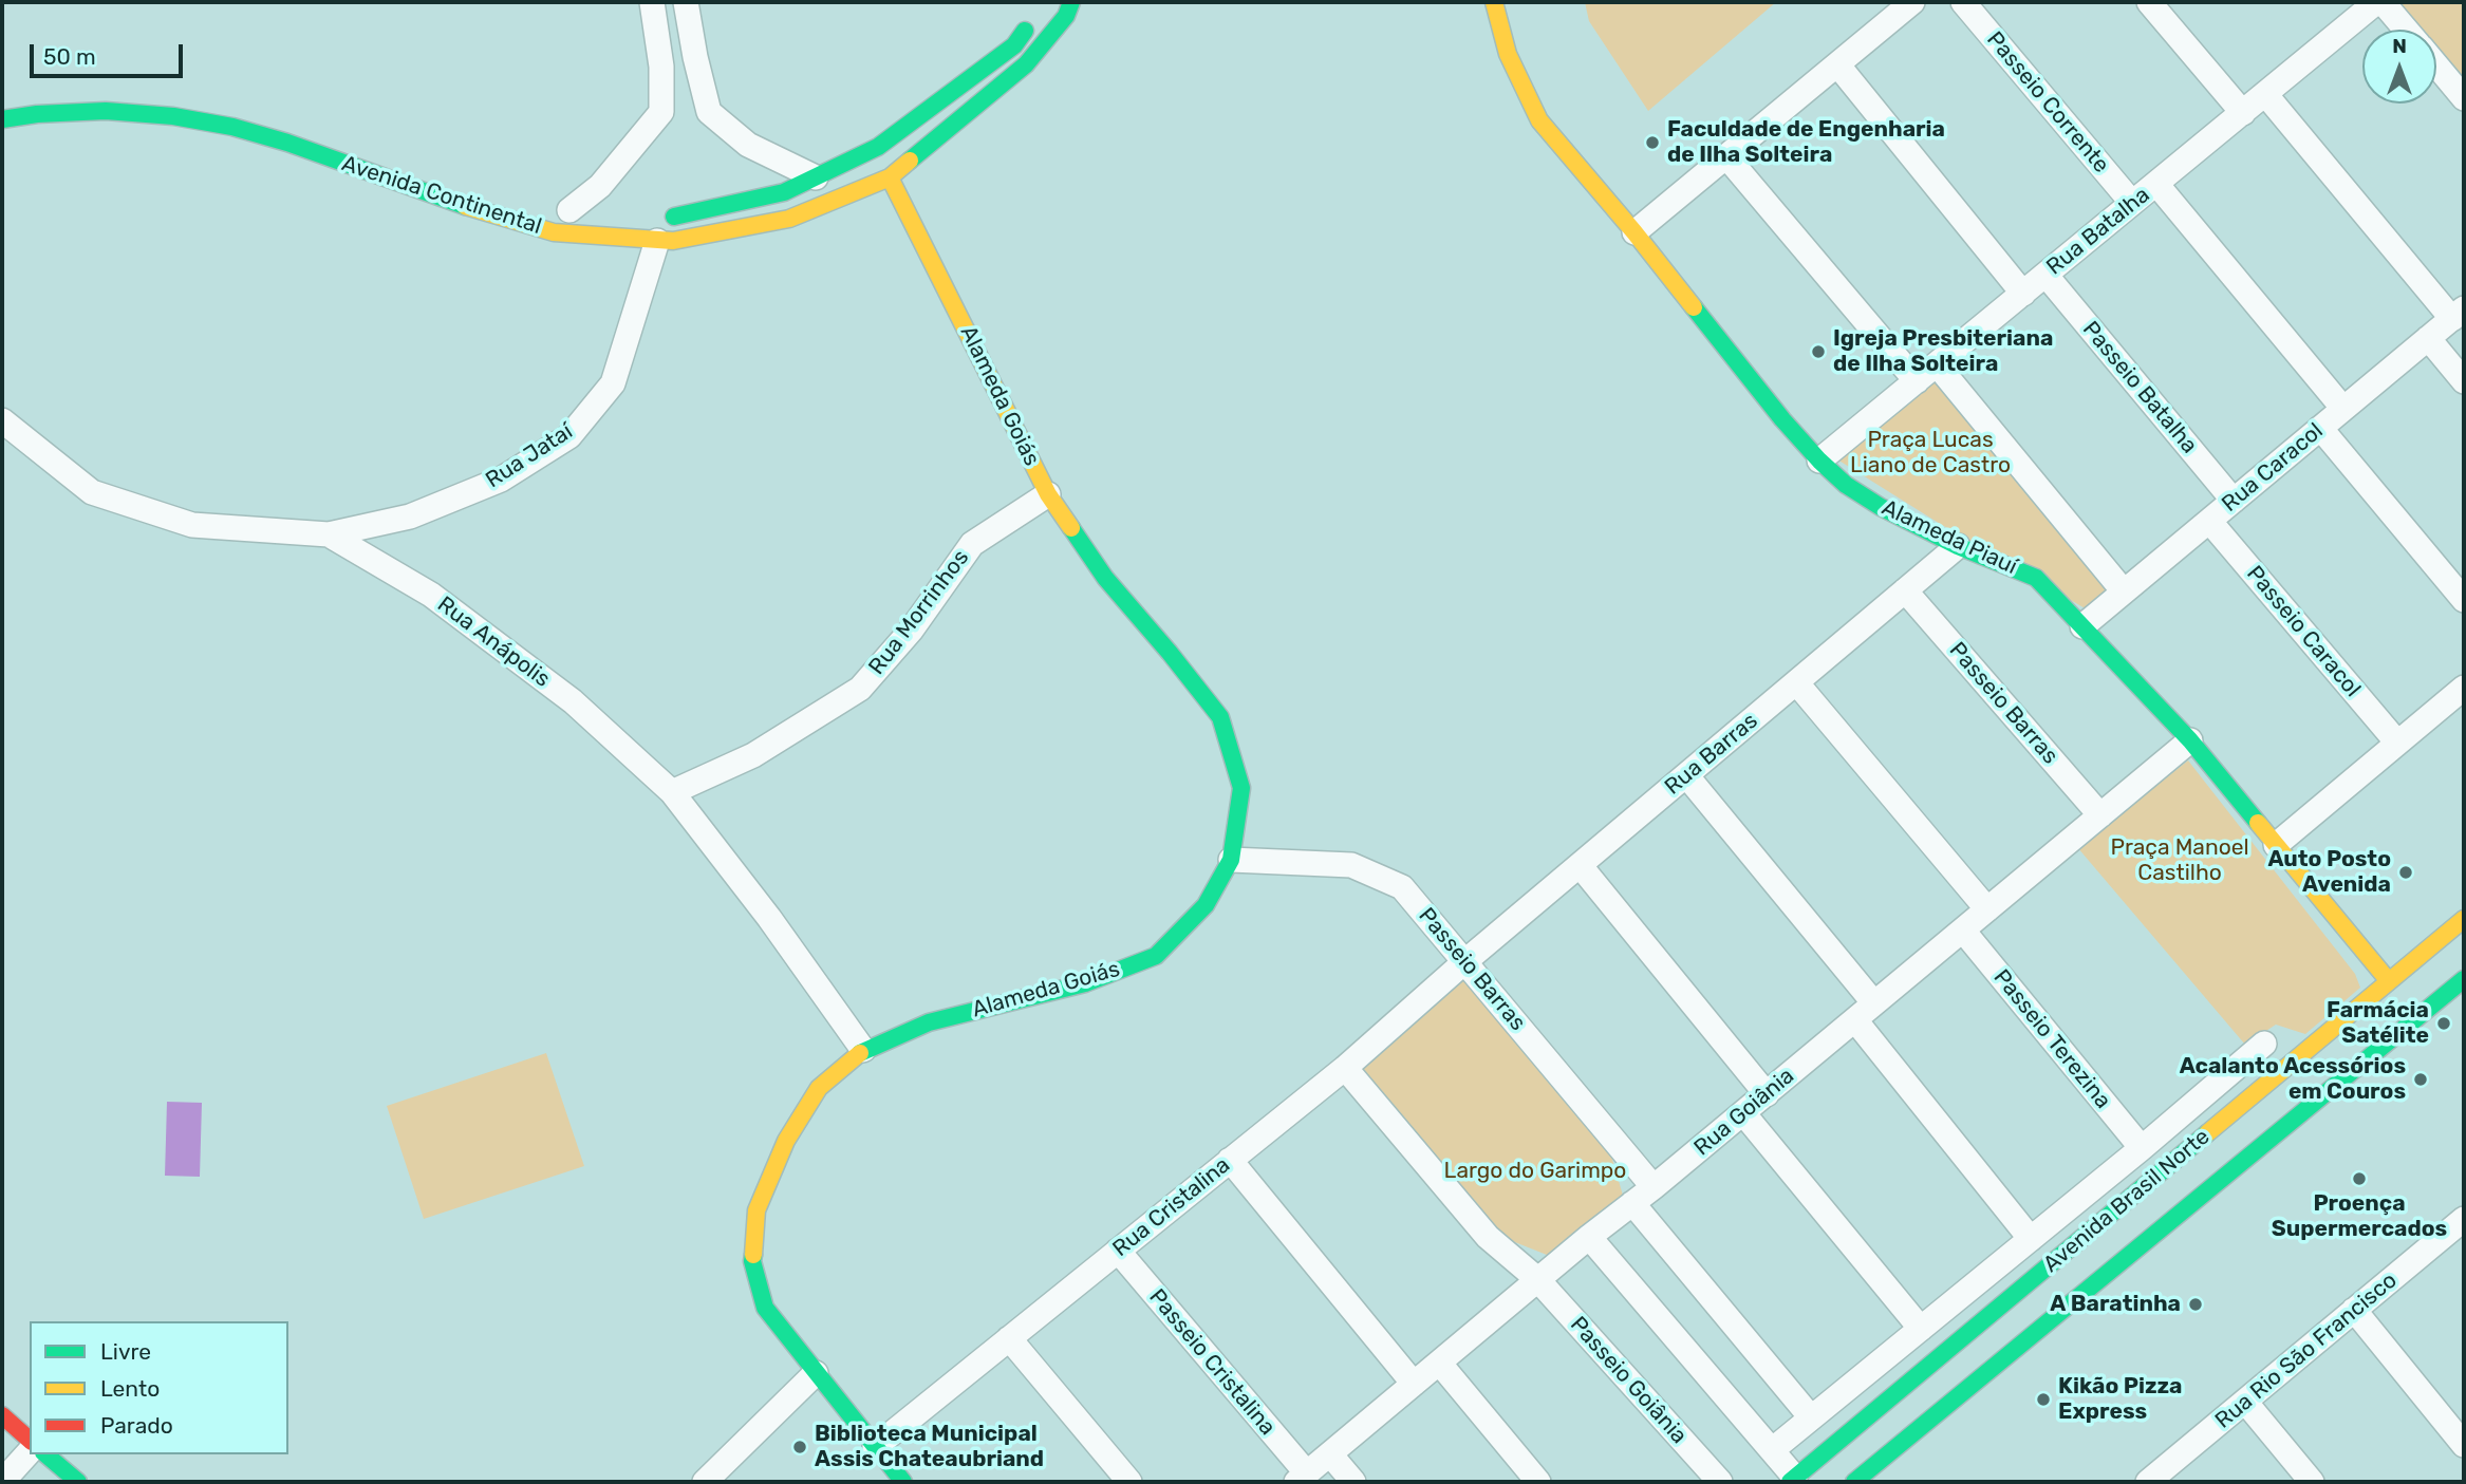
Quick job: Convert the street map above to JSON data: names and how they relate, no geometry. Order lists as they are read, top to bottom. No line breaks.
{"streets":{"street":["Passeio Corrente","Avenida Continental","Rua Batalha","Passeio Batalha","Alameda Goiás","Rua Jataí","Rua Caracol","Alameda Piauí","Rua Morrinhos","Passeio Caracol","Rua Anápolis","Passeio Barras","Rua Barras","Passeio Terezina","Rua Goiânia","Avenida Brasil Norte","Rua Cristalina","Rua Rio São Francisco","Passeio Cristalina","Passeio Goiânia"]},"crossings":[["Passeio Corrente","Rua Batalha"],["Avenida Continental","Alameda Goiás"],["Avenida Continental","Rua Jataí"],["Rua Batalha","Passeio Batalha"],["Rua Batalha","Alameda Piauí"],["Passeio Batalha","Rua Caracol"],["Alameda Goiás","Rua Morrinhos"],["Alameda Goiás","Rua Anápolis"],["Alameda Goiás","Passeio Barras"],["Alameda Goiás","Rua Cristalina"],["Rua Jataí","Rua Anápolis"],["Rua Caracol","Alameda Piauí"],["Rua Caracol","Passeio Caracol"],["Alameda Piauí","Rua Barras"],["Alameda Piauí","Rua Goiânia"],["Alameda Piauí","Avenida Brasil Norte"],["Rua Morrinhos","Rua Anápolis"],["Passeio Barras","Rua Barras"],["Passeio Barras","Rua Goiânia"],["Passeio Barras","Rua Cristalina"],["Rua Barras","Rua Cristalina"],["Passeio Terezina","Rua Goiânia"],["Rua Goiânia","Passeio Cristalina"],["Rua Goiânia","Passeio Goiânia"],["Rua Cristalina","Passeio Cristalina"]],"parks":["Praça Lucas Liano de Castro","Praça Manoel Castilho","Largo do Garimpo"],"places":["Faculdade de Engenharia de Ilha Solteira","Igreja Presbiteriana de Ilha Solteira","Auto Posto Avenida","Farmácia Satélite","Acalanto Acessórios em Couros","Proença Supermercados","A Baratinha","Kikão Pizza Express","Biblioteca Municipal Assis Chateaubriand"],"legend":["Livre","Lento","Parado"],"scale_bar":"50 m","north":"top"}
